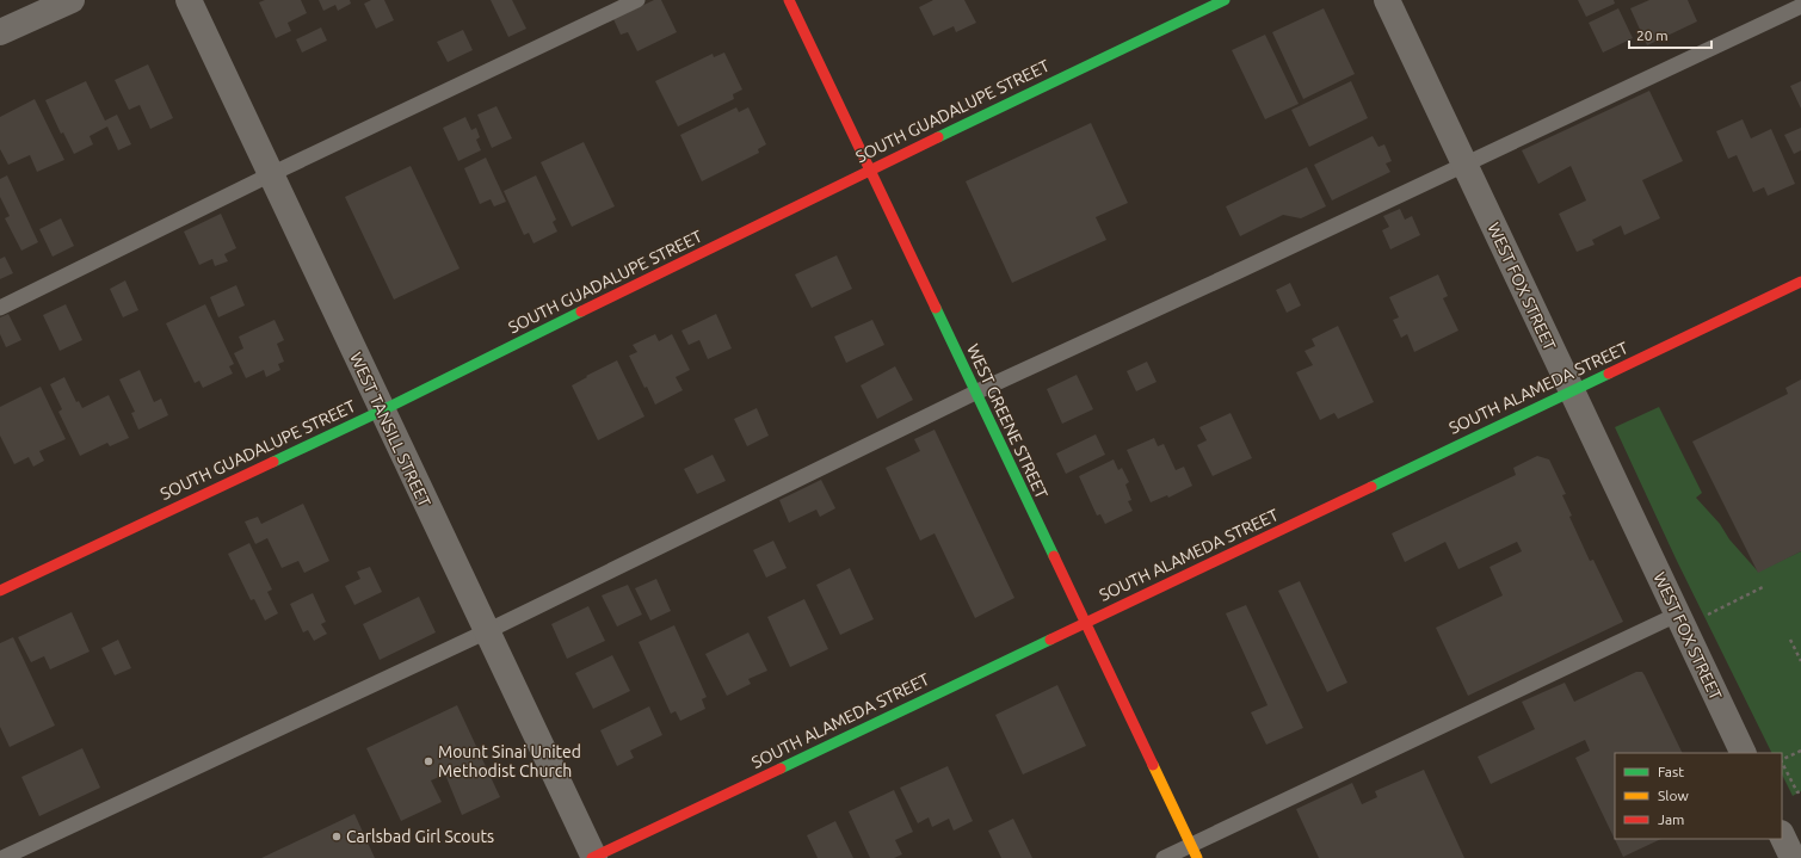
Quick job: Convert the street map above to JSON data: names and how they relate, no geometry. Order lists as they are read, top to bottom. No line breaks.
{"streets":{"street":["SOUTH GUADALUPE STREET","WEST FOX STREET","SOUTH ALAMEDA STREET","WEST GREENE STREET","WEST TANSILL STREET"]},"crossings":[["SOUTH GUADALUPE STREET","WEST GREENE STREET"],["SOUTH GUADALUPE STREET","WEST TANSILL STREET"],["WEST FOX STREET","SOUTH ALAMEDA STREET"],["SOUTH ALAMEDA STREET","WEST GREENE STREET"],["SOUTH ALAMEDA STREET","WEST TANSILL STREET"]],"places":["Mount Sinai United Methodist Church","Carlsbad Girl Scouts"],"legend":["Fast","Slow","Jam"],"scale_bar":"20 m"}
